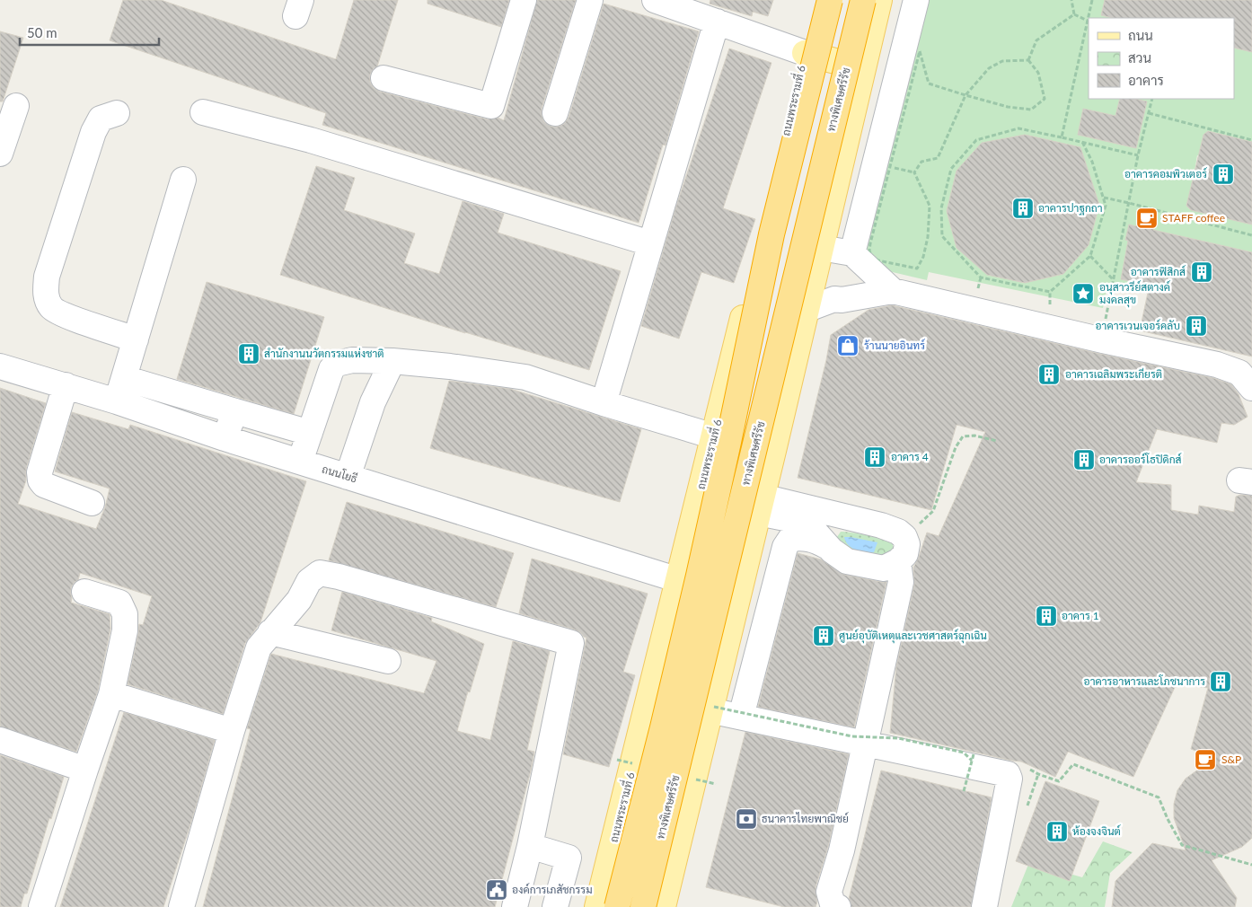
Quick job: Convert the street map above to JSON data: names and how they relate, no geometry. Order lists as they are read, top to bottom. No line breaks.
{"streets":{"highway":["ทางพิเศษศรีรัช"],"main road":["ถนนพระรามที่ 6"],"street":["ถนนโยธี"]},"crossings":[["ถนนพระรามที่ 6","ถนนโยธี"]],"places":{"building":["อาคารคอมพิวเตอร์","อาคารปาฐกถา","อาคารฟิสิกส์","อาคารเวนเจอร์คลับ","สำนักงานนวัตกรรมแห่งชาติ","อาคารเฉลิมพระเกียรติ","อาคาร 4","อาคารออร์โธปิดิกส์","อาคาร 1","ศูนย์อุบัติเหตุและเวชศาสตร์ฉุกเฉิน","อาคารอาหารและโภชนาการ","ห้องจงจินต์"],"cafe":["STAFF coffee","S&P"],"place":["อนุสาวรีย์สตางค์ มงคลสุข"],"shop":["ร้านนายอินทร์"],"bank":["ธนาคารไทยพาณิชย์"],"public building":["องค์การเภสัชกรรม"]},"legend":["ถนน","สวน","อาคาร"],"scale_bar":"50 m"}
